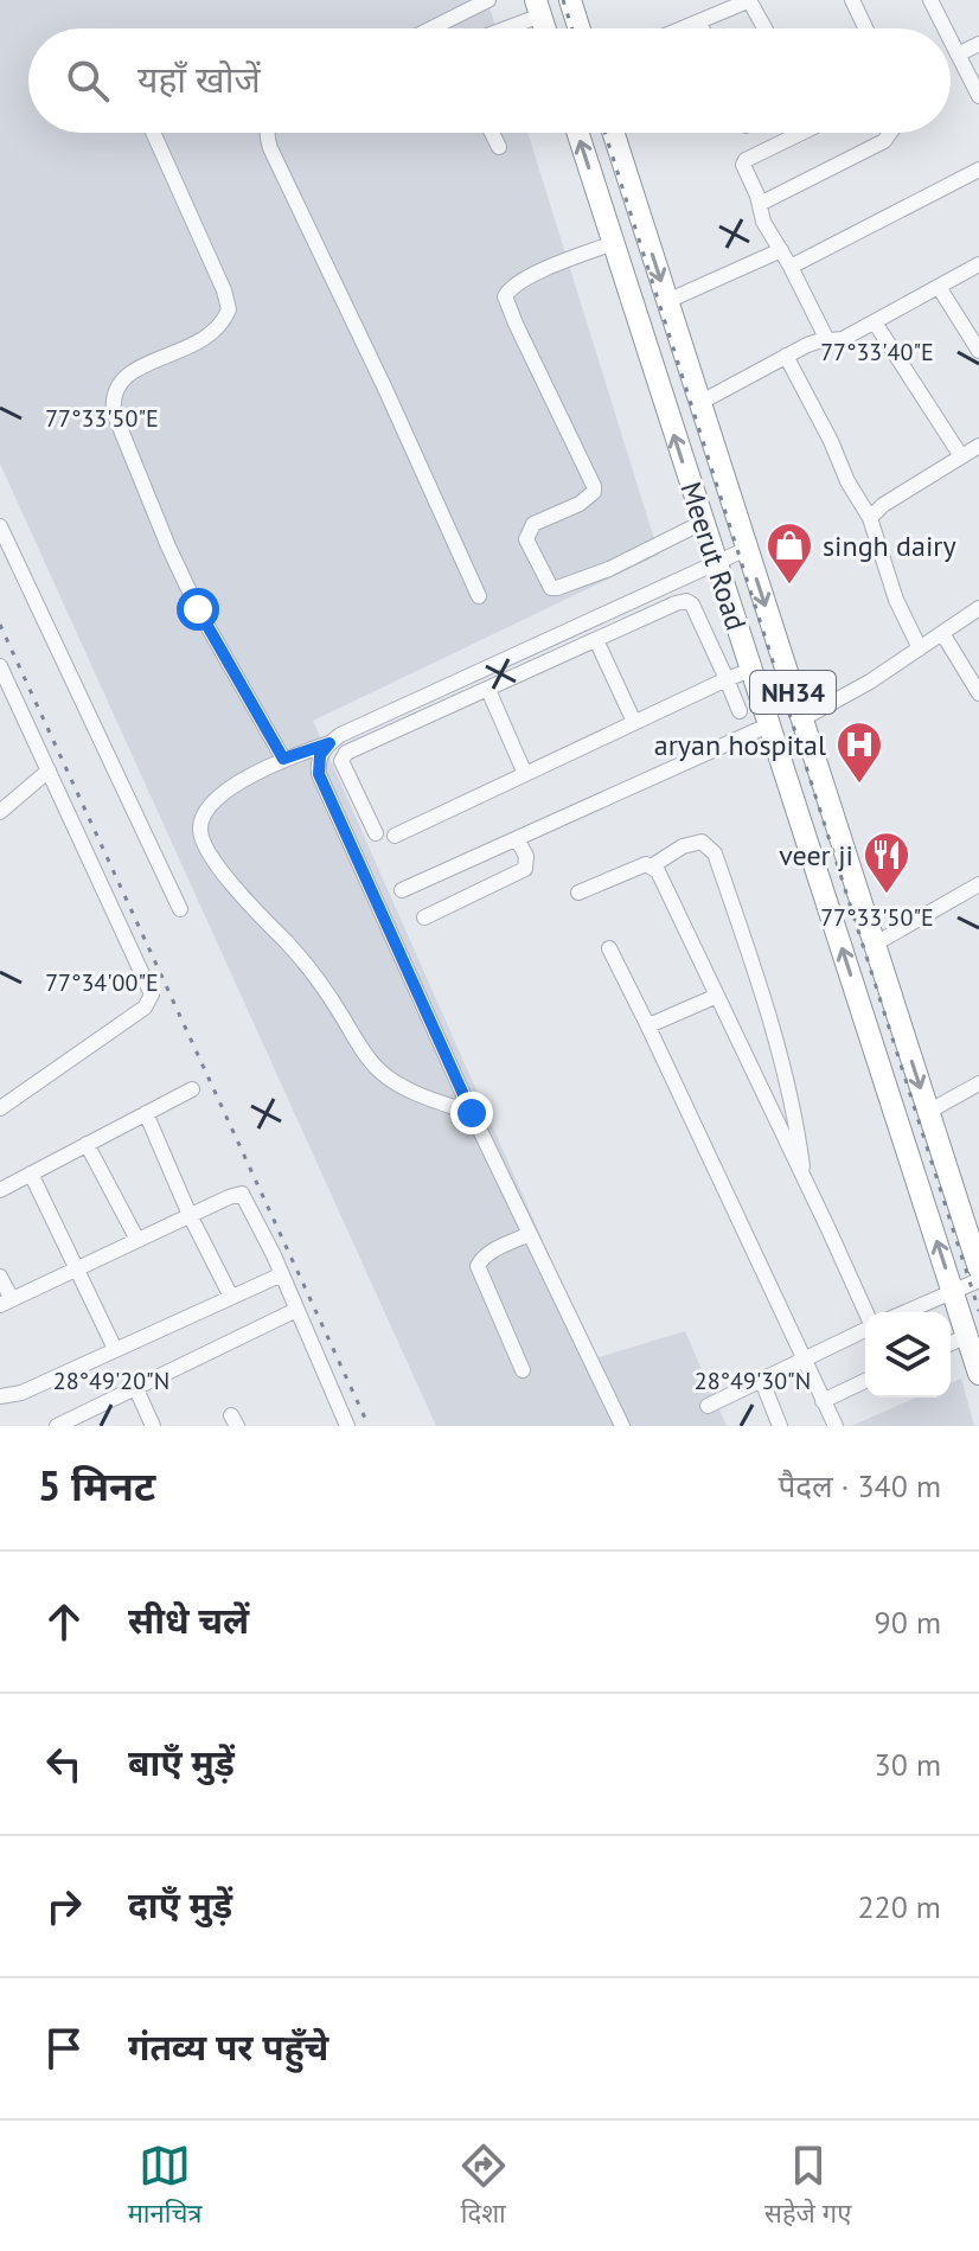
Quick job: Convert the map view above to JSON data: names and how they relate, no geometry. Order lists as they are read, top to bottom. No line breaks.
{"streets":{"highway":["Meerut Road","NH34"]},"places":{"shop":["singh dairy"],"hospital":["aryan hospital"],"restaurant":["veer ji"]},"page":{"search":"यहाँ खोजें","heading":["5 मिनट","पैदल · 340 m"],"list":[["सीधे चलें","90 m"],["बाएँ मुड़ें","30 m"],["दाएँ मुड़ें","220 m"],"गंतव्य पर पहुँचे"],"nav":["मानचित्र","दिशा","सहेजे गए"]},"coordinates":["77°33'40\"E","77°33'50\"E","77°34'00\"E","28°49'20\"N","28°49'30\"N"]}
